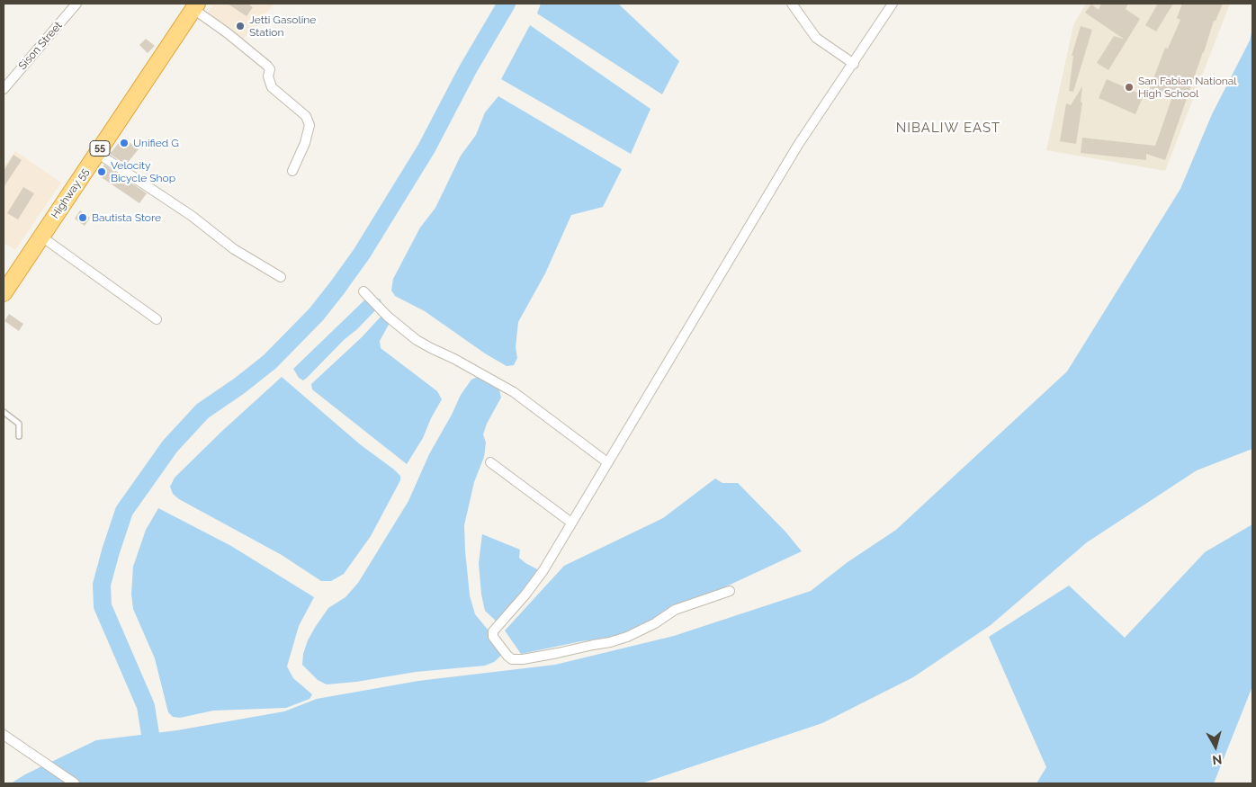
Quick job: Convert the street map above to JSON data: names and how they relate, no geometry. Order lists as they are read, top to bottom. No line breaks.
{"streets":{"highway":["55","Highway 55"],"street":["Sison Street"]},"districts":["NIBALIW EAST"],"places":["Jetti Gasoline Station","San Fabian National High School","Unified G","Velocity Bicycle Shop","Bautista Store"],"north":"bottom"}
